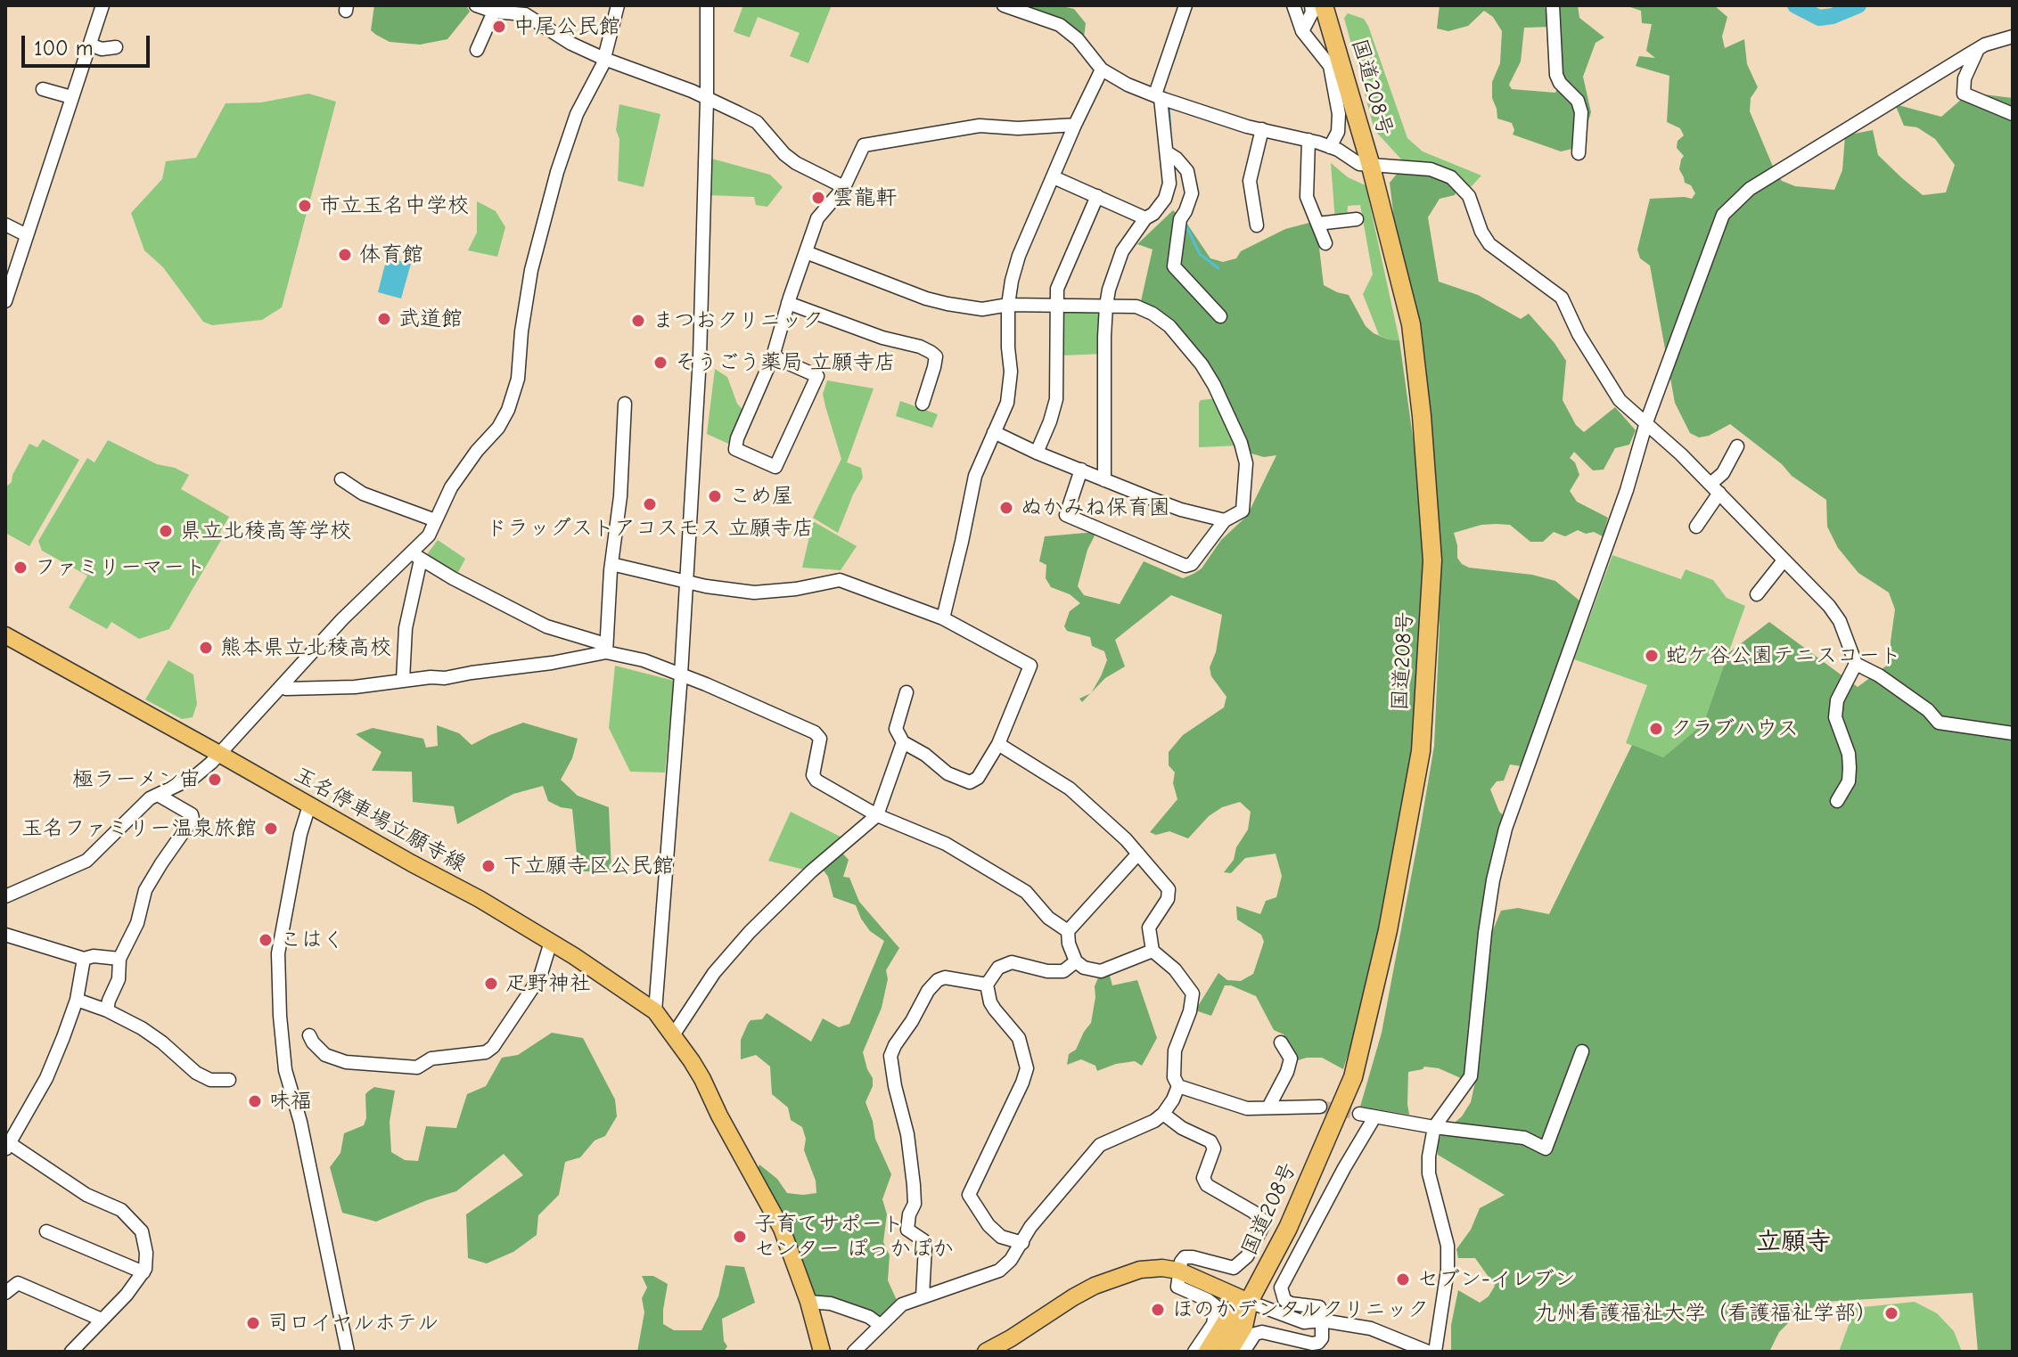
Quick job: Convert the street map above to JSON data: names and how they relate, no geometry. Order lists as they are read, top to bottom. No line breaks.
{"streets":{"highway":["国道208号"],"main road":["玉名停車場立願寺線"]},"districts":["立願寺"],"places":["中尾公民館","雲龍軒","市立玉名中学校","体育館","武道館","まつおクリニック","そうごう薬局 立願寺店","こめ屋","ドラッグストアコスモス 立願寺店","ぬかみね保育園","県立北稜高等学校","ファミリーマート","熊本県立北稜高校","蛇ケ谷公園テニスコート","クラブハウス","極ラーメン宙","玉名ファミリー温泉旅館","下立願寺区公民館","こはく","疋野神社","味福","子育てサポート センター ぽっかぽか","セブン-イレブン","ほのかデンタルクリニック","九州看護福祉大学（看護福祉学部）","司ロイヤルホテル"],"scale_bar":"100 m"}
